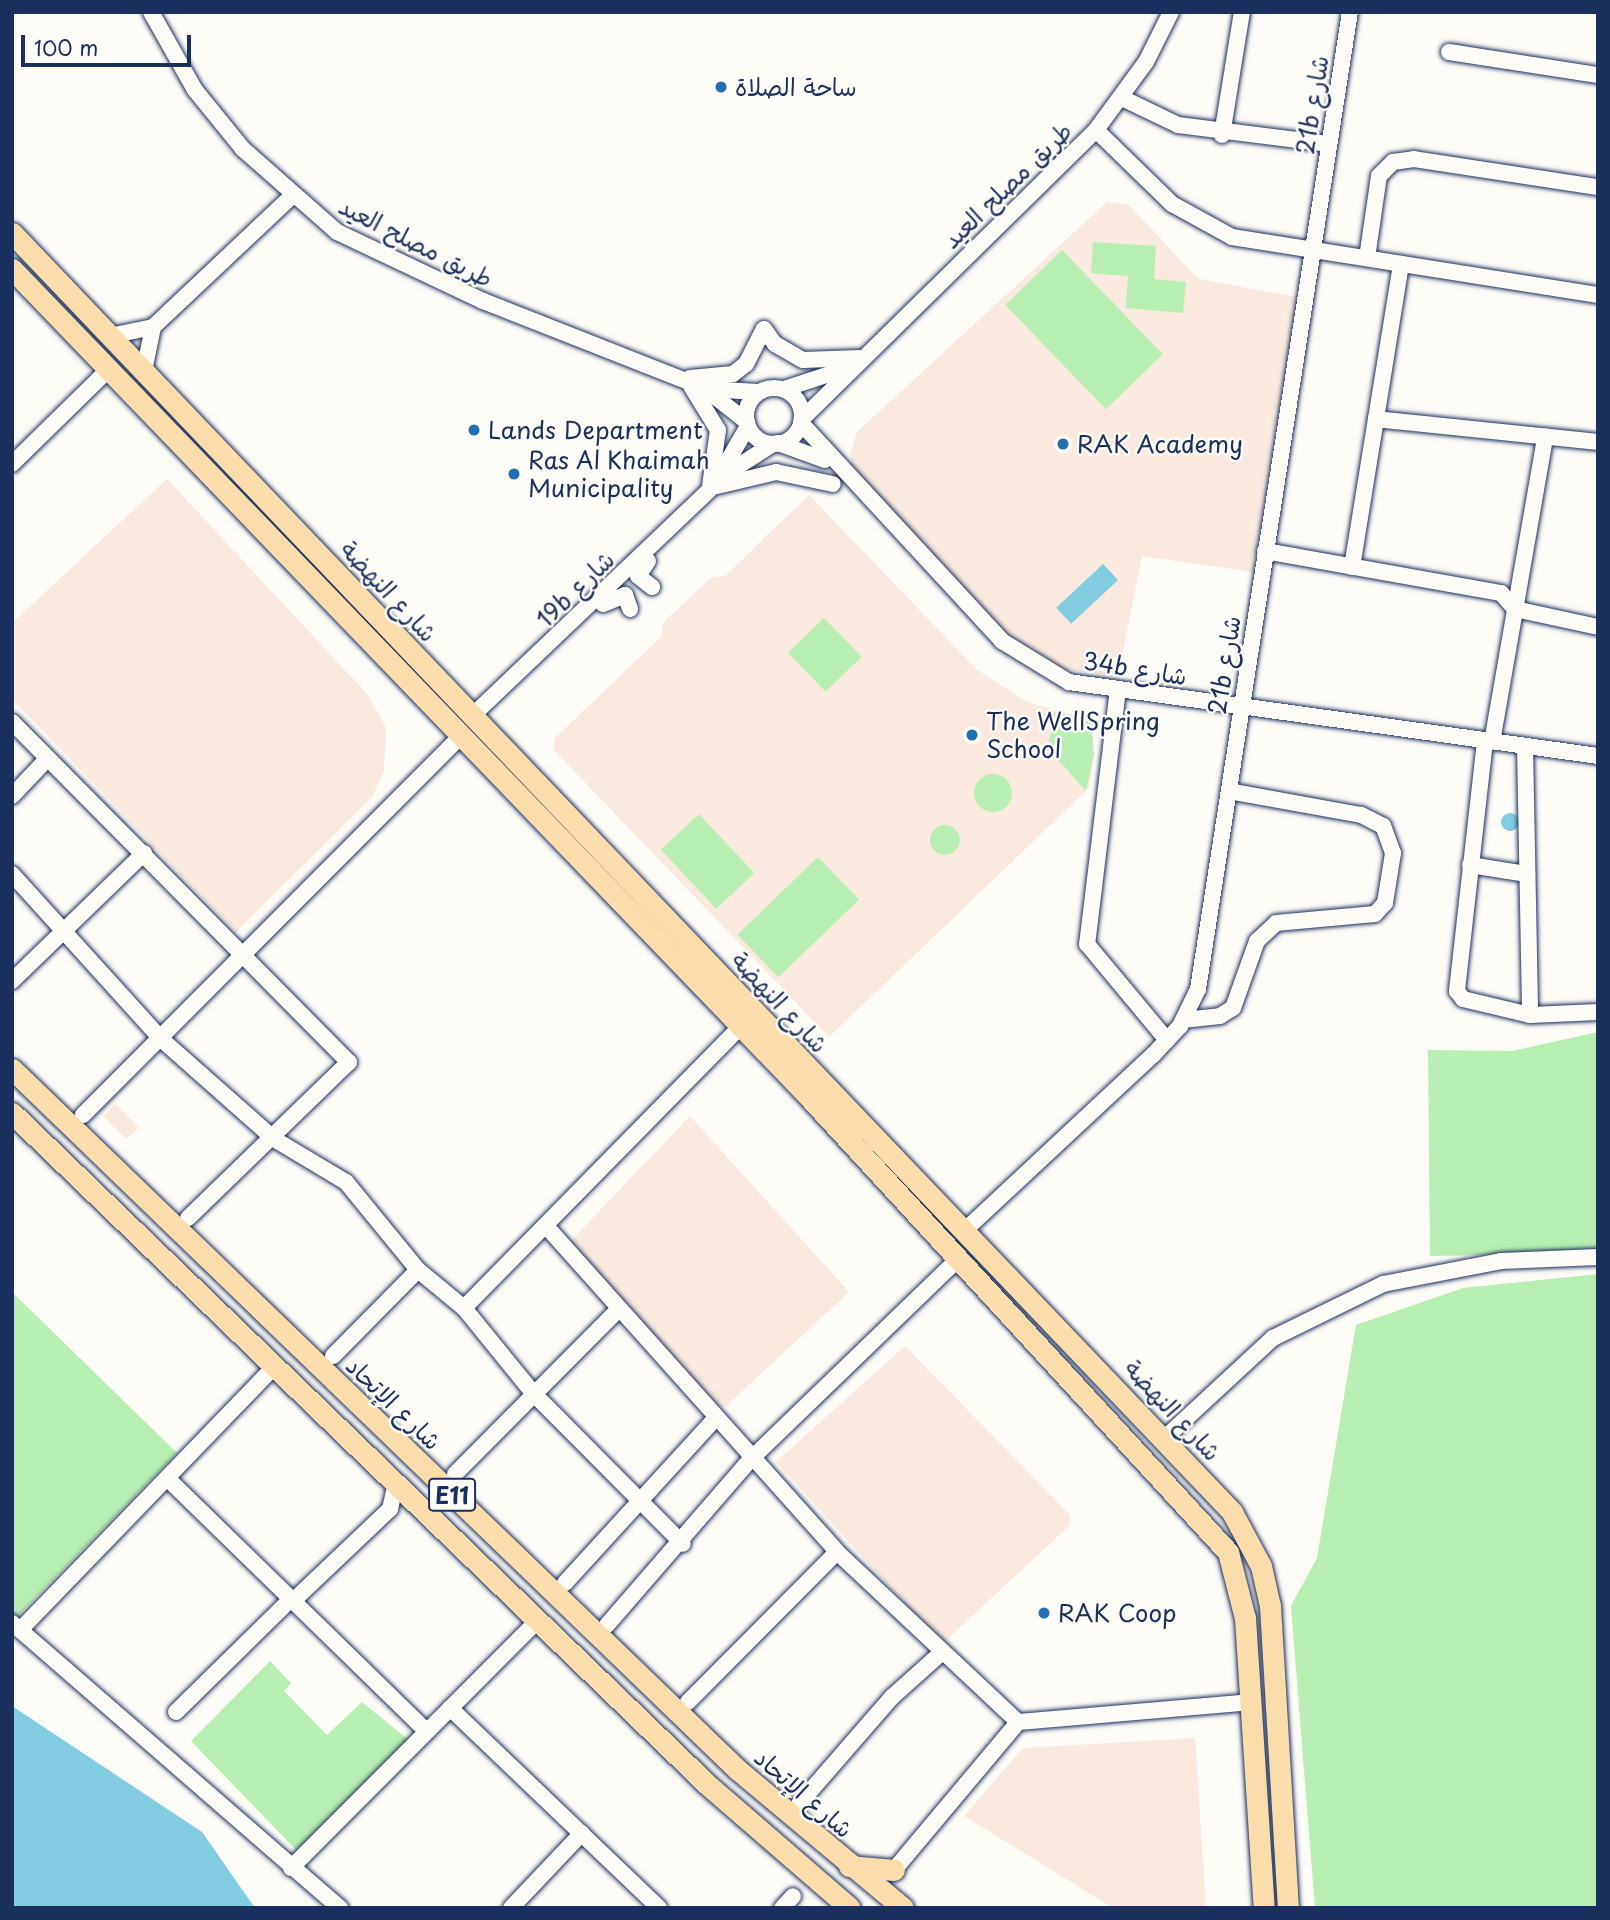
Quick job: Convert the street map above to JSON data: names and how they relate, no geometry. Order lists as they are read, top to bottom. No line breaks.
{"streets":{"main road":["شارع النهضة","شارع الإتحاد","E11"],"street":["21b شارع","طريق مصلح العيد","19b شارع","34b شارع"]},"crossings":[["21b شارع","شارع النهضة"],["21b شارع","34b شارع"],["طريق مصلح العيد","19b شارع"],["طريق مصلح العيد","34b شارع"],["19b شارع","شارع النهضة"],["19b شارع","34b شارع"]],"places":["ساحة الصلاة","Lands Department","RAK Academy","Ras Al Khaimah Municipality","The WellSpring School","RAK Coop"],"scale_bar":"100 m"}
